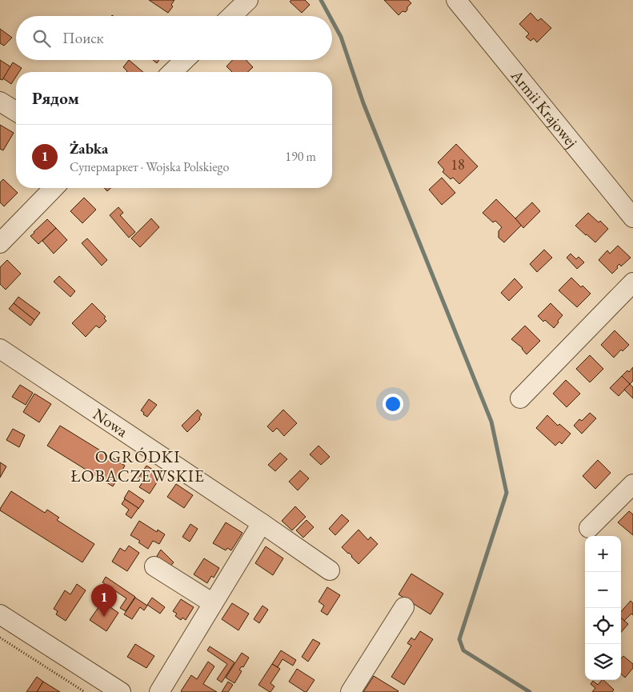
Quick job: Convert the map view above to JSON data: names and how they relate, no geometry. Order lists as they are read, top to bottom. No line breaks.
{"streets":{"street":["Armii Krajowej","Nowa"]},"districts":["OGRÓDKI ŁOBACZEWSKIE"],"house_numbers":["18"],"page":{"search":"Поиск","heading":"Рядом","list":[{"mark":"1","name":"Żabka","note":"Супермаркет · Wojska Polskiego","value":"190 m"}],"map_buttons":["+","−"],"pins":"1"}}
